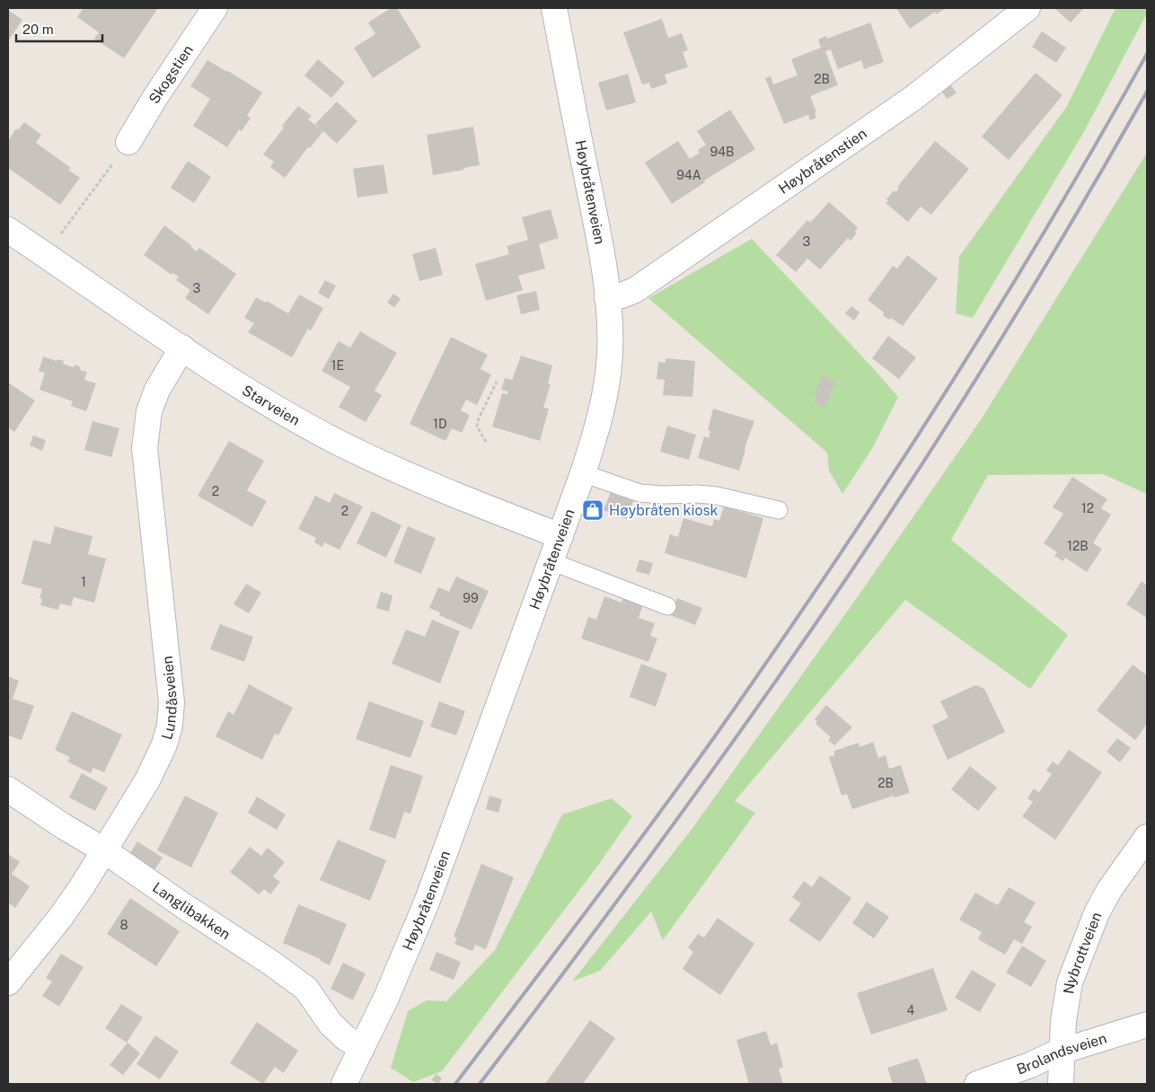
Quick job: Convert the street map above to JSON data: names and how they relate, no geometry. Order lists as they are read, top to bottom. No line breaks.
{"streets":{"street":["Skogstien","Høybråtenstien","Høybråtenveien","Starveien","Lundåsveien","Langlibakken","Nybrottveien","Brolandsveien"]},"crossings":[["Høybråtenstien","Høybråtenveien"],["Høybråtenveien","Starveien"],["Høybråtenveien","Langlibakken"],["Starveien","Lundåsveien"],["Lundåsveien","Langlibakken"],["Nybrottveien","Brolandsveien"]],"places":{"shop":["Høybråten kiosk"]},"house_numbers":["2B","94B","94A","3","3","1E","1D","2","12","2","12B","1","99","2B","8","4"],"scale_bar":"20 m"}
